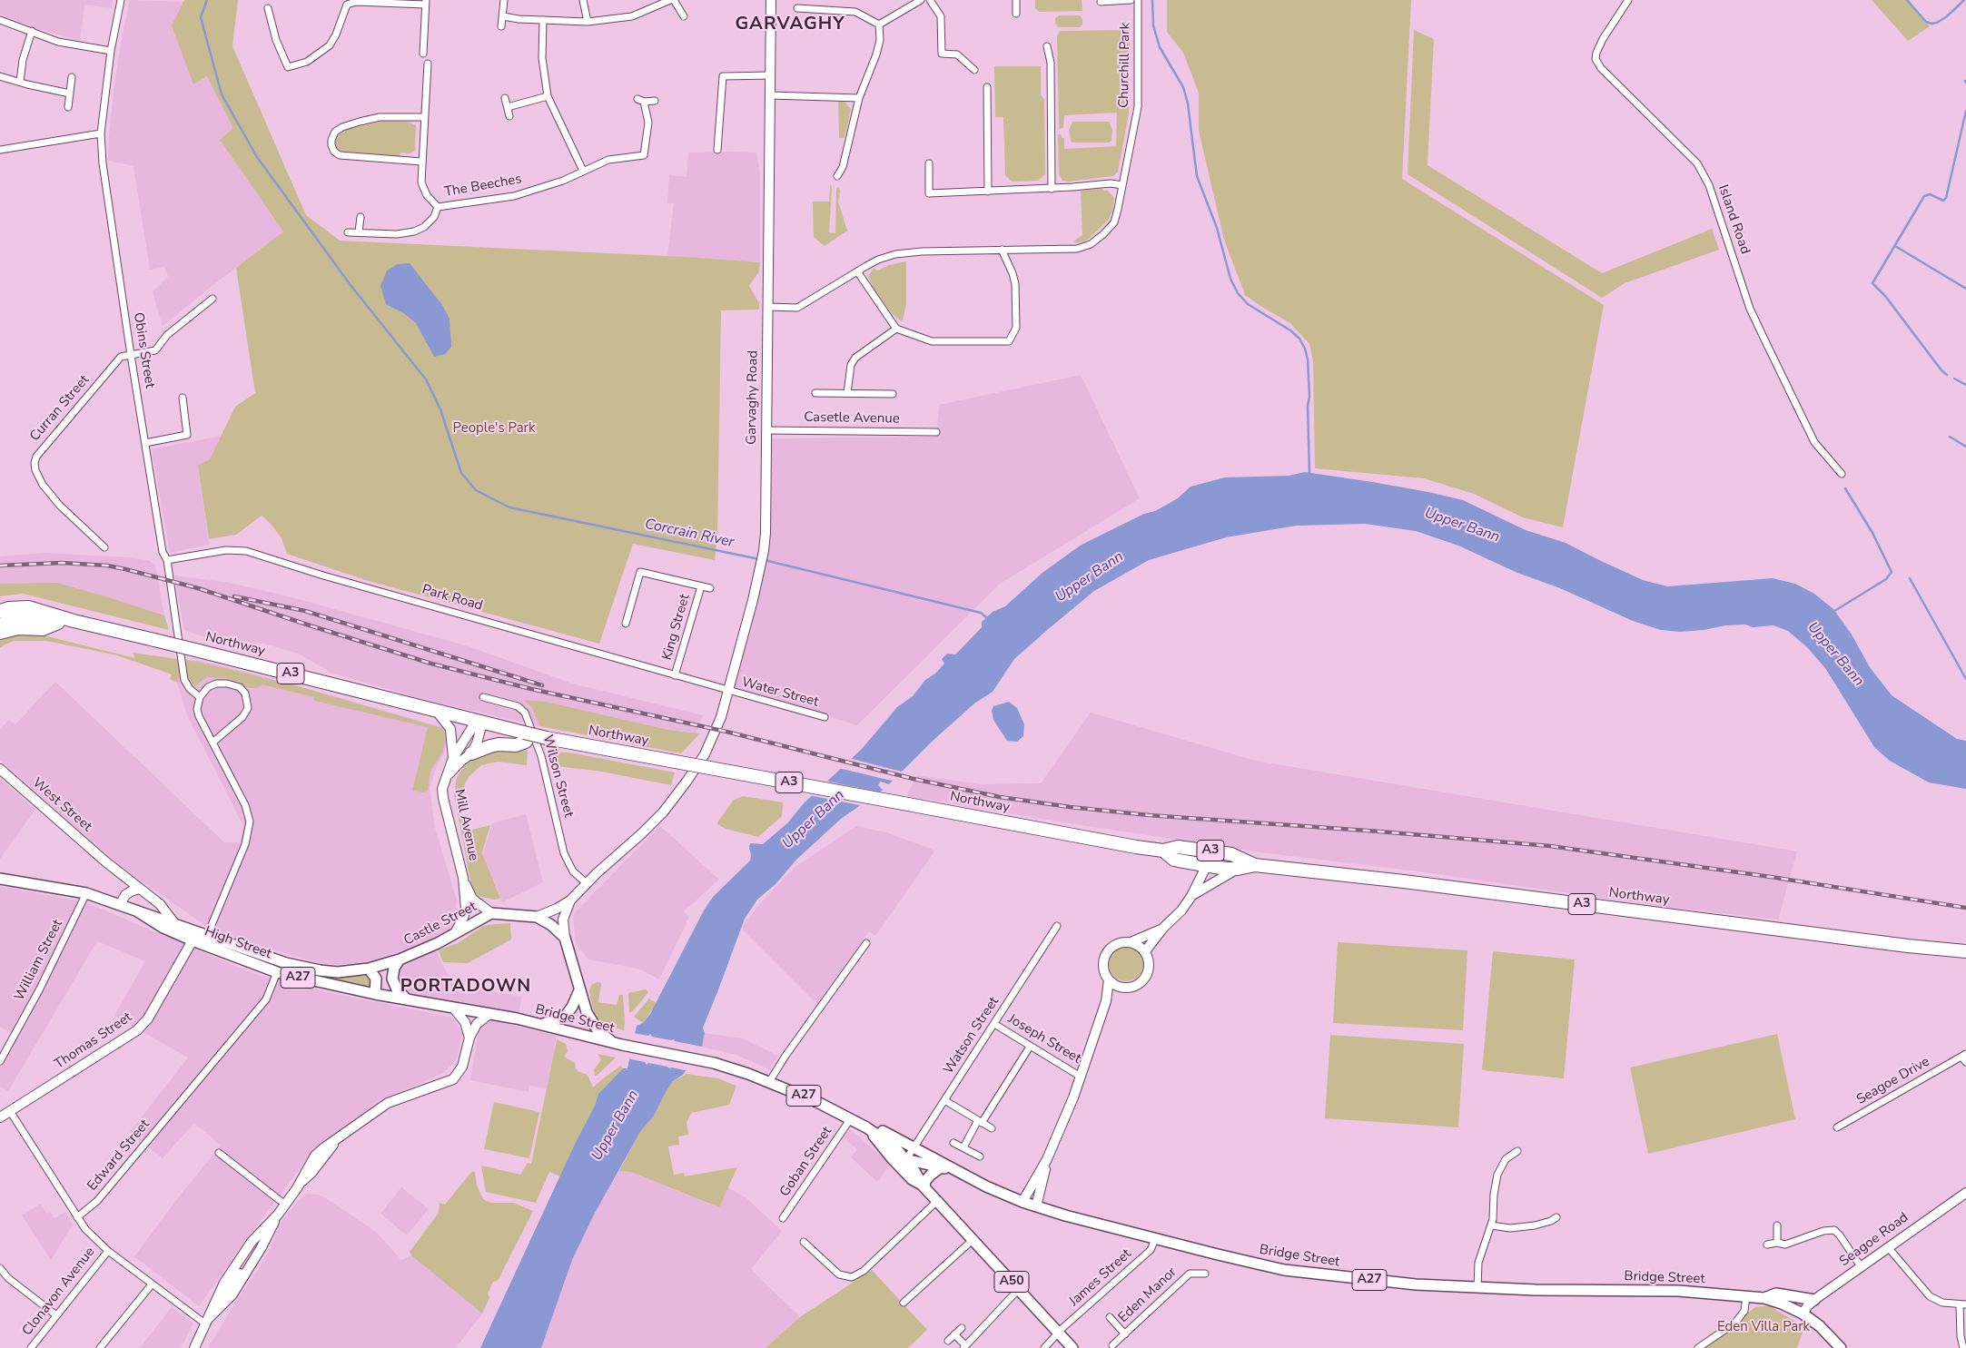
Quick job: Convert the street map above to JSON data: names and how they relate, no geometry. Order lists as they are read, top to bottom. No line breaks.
{"streets":{"highway":["Northway","A3"],"main road":["Castle Street","High Street","A27","Bridge Street","A50"],"street":["Churchill Park","The Beeches","Island Road","Obins Street","Garvaghy Road","Curran Street","Casetle Avenue","Park Road","King Street","Water Street","Wilson Street","West Street","Mill Avenue","William Street","Watson Street","Joseph Street","Thomas Street","Seagoe Drive","Edward Street","Goban Street","Seagoe Road","James Street","Clonavon Avenue","Eden Manor"]},"crossings":[["Obins Street","Curran Street"],["Obins Street","Park Road"],["Garvaghy Road","Casetle Avenue"],["Garvaghy Road","Park Road"],["Garvaghy Road","Water Street"],["Garvaghy Road","Castle Street"],["Park Road","King Street"],["Park Road","Water Street"],["Northway","Mill Avenue"],["Wilson Street","Castle Street"],["West Street","A27"],["Mill Avenue","Castle Street"],["Castle Street","High Street"],["Castle Street","A27"],["High Street","A27"],["High Street","Bridge Street"],["High Street","Thomas Street"],["High Street","Edward Street"],["William Street","A27"],["A27","Bridge Street"],["A27","Thomas Street"],["A27","Seagoe Road"],["Bridge Street","Watson Street"],["Bridge Street","Joseph Street"],["Bridge Street","Goban Street"],["Bridge Street","James Street"],["Bridge Street","A50"],["Watson Street","Joseph Street"],["Watson Street","A50"],["James Street","A50"]],"districts":["GARVAGHY","PORTADOWN"],"water":["Upper Bann","Corcrain River"],"parks":["People's Park","Eden Villa Park"]}
